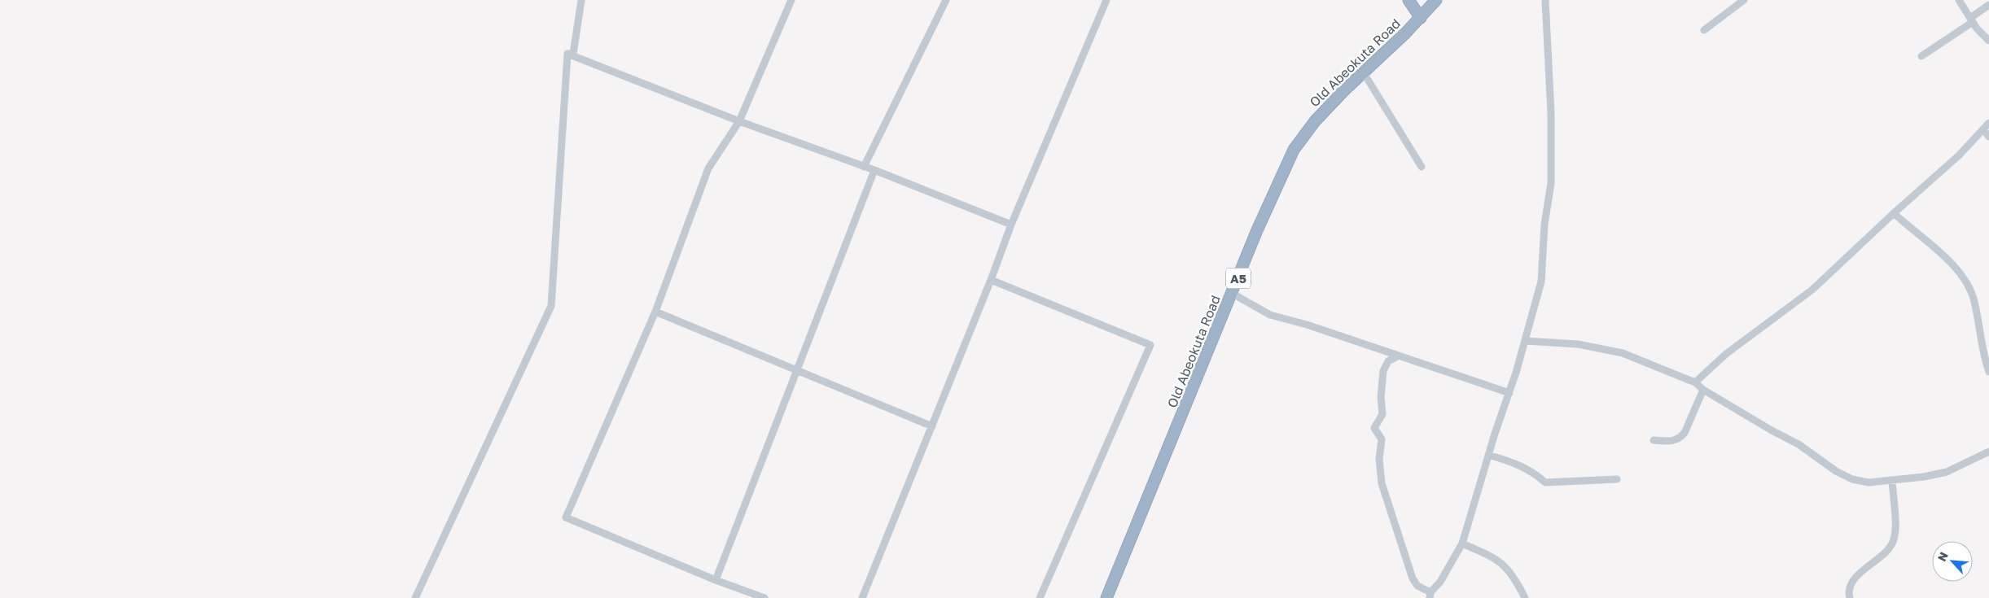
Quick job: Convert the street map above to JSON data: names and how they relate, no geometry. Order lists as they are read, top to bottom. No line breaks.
{"streets":{"highway":["Old Abeokuta Road","A5"]},"north":"top left"}
